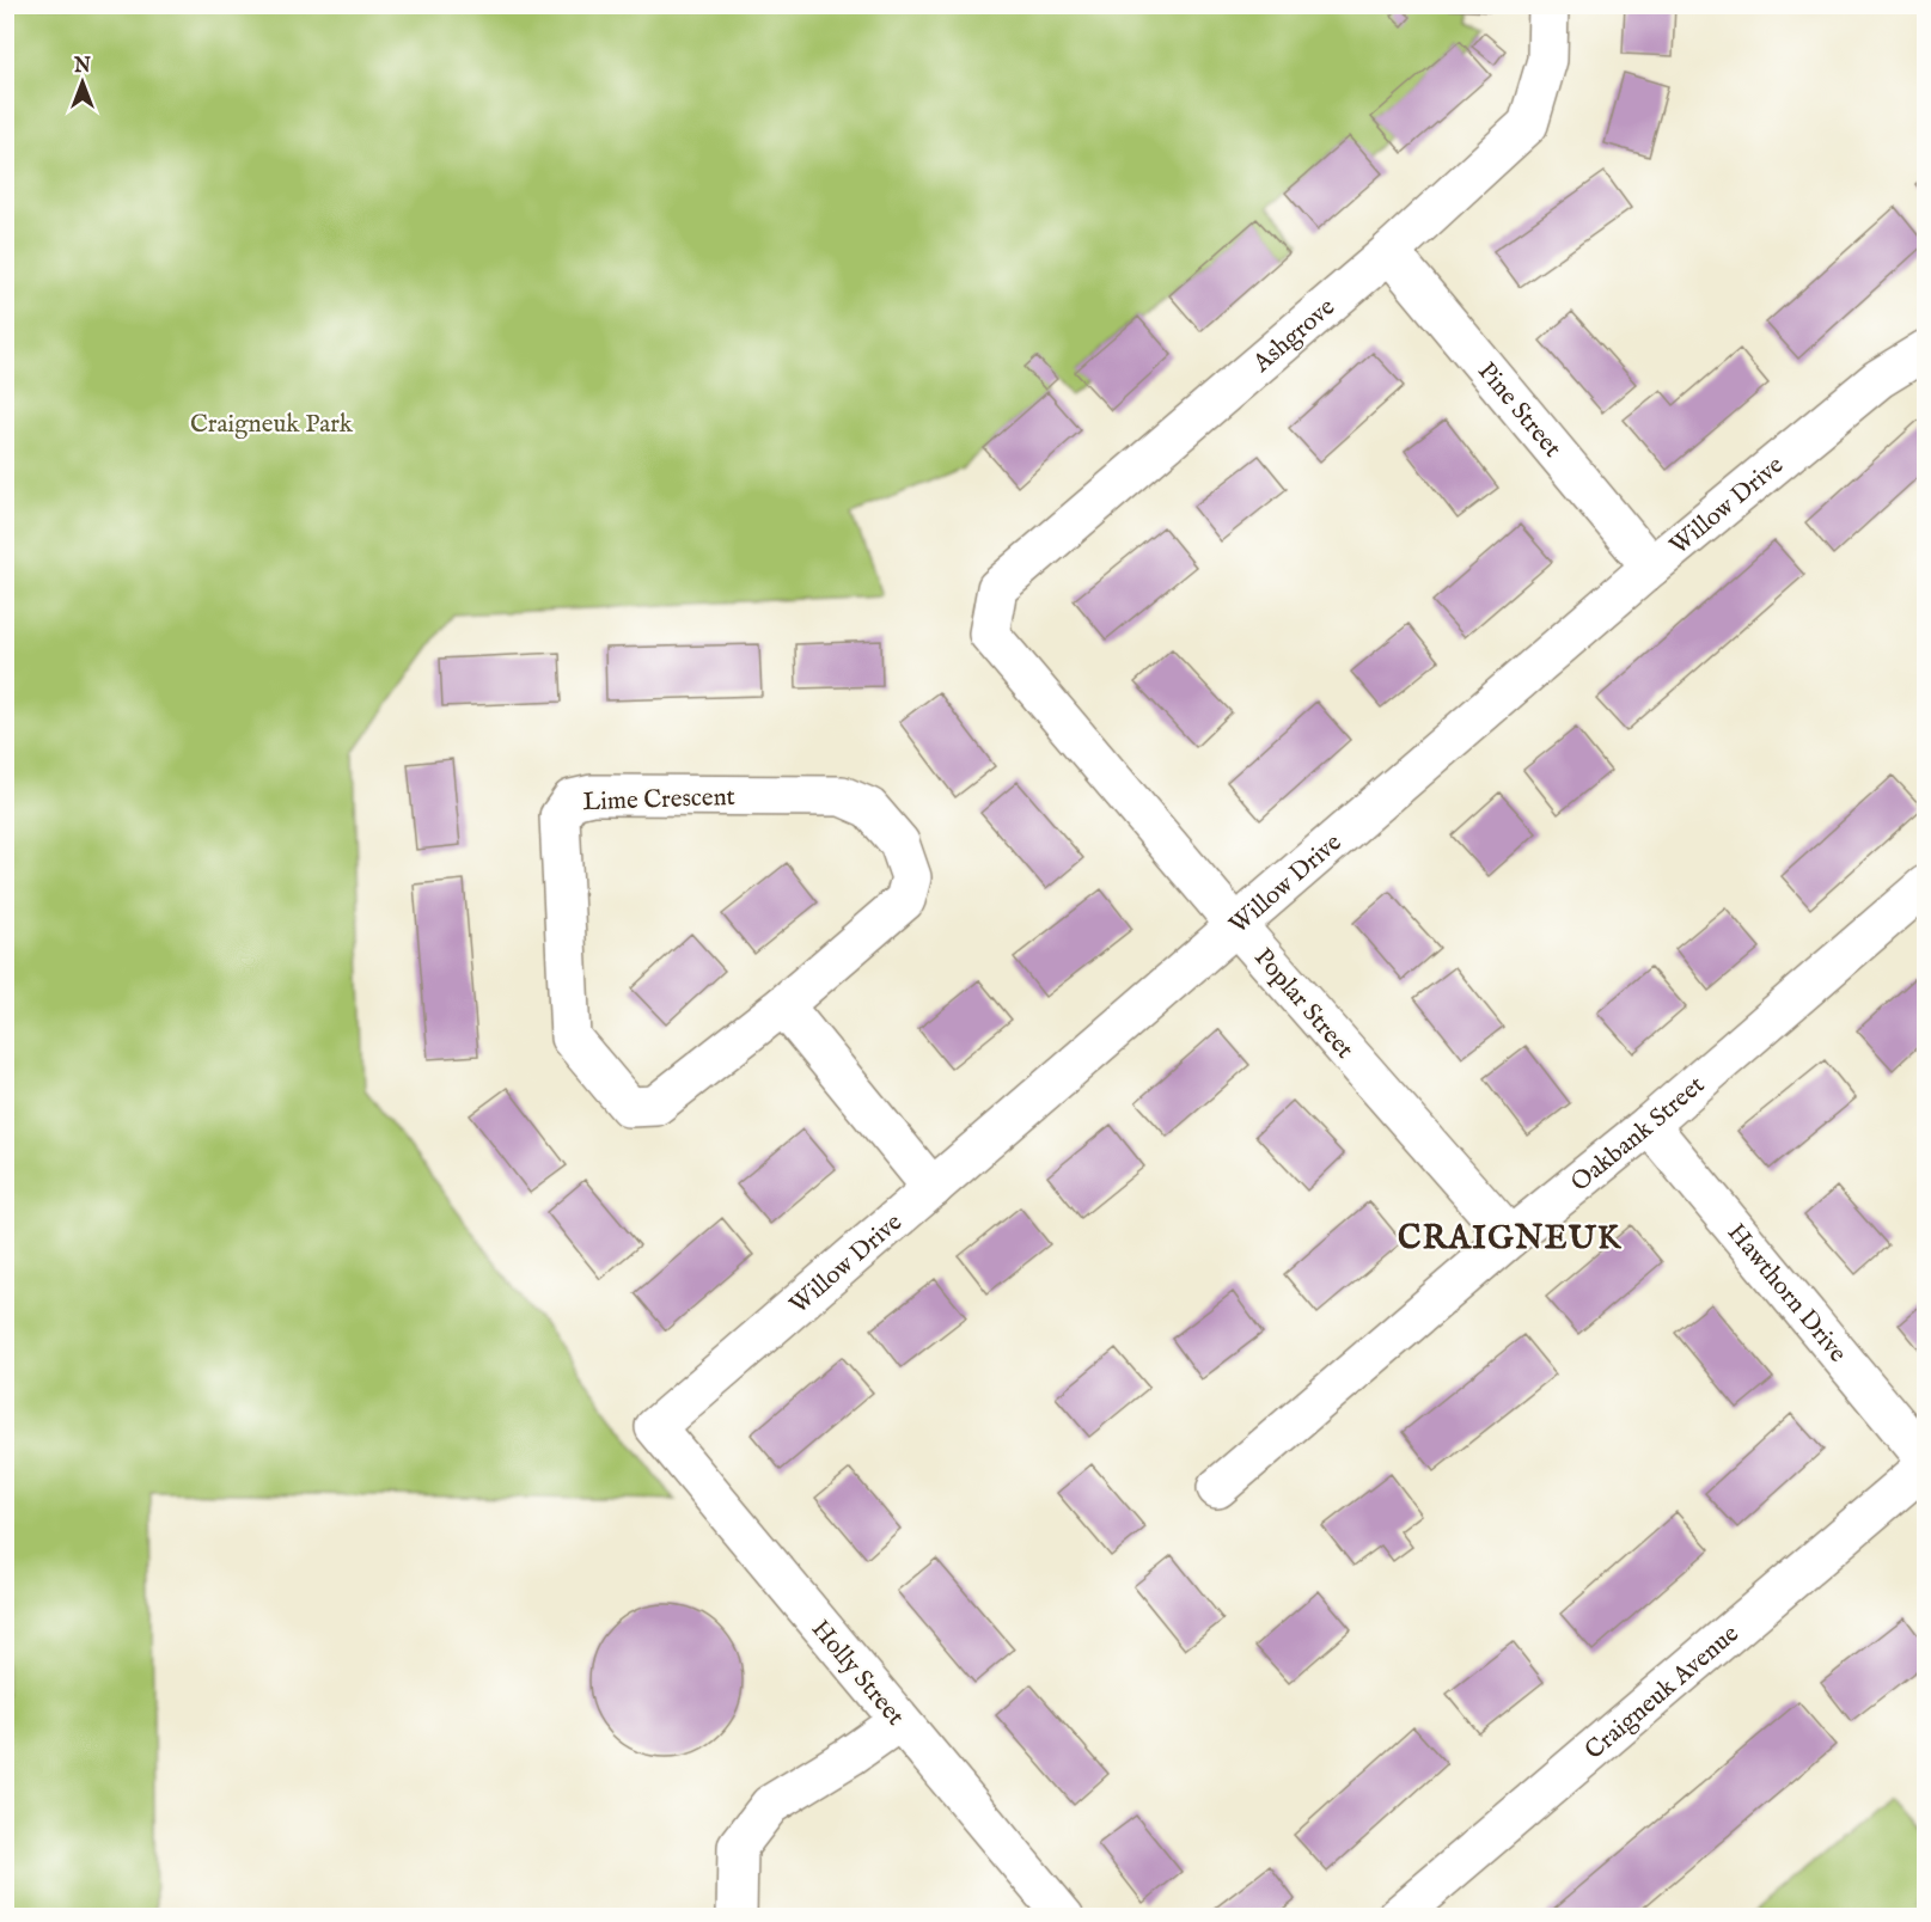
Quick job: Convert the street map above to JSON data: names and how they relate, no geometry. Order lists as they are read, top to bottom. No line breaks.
{"streets":{"street":["Ashgrove","Pine Street","Willow Drive","Lime Crescent","Poplar Street","Oakbank Street","Hawthorn Drive","Holly Street","Craigneuk Avenue"]},"crossings":[["Ashgrove","Pine Street"],["Ashgrove","Poplar Street"],["Pine Street","Willow Drive"],["Willow Drive","Poplar Street"],["Willow Drive","Holly Street"],["Poplar Street","Oakbank Street"],["Oakbank Street","Hawthorn Drive"]],"districts":["CRAIGNEUK"],"parks":["Craigneuk Park"],"north":"top"}
